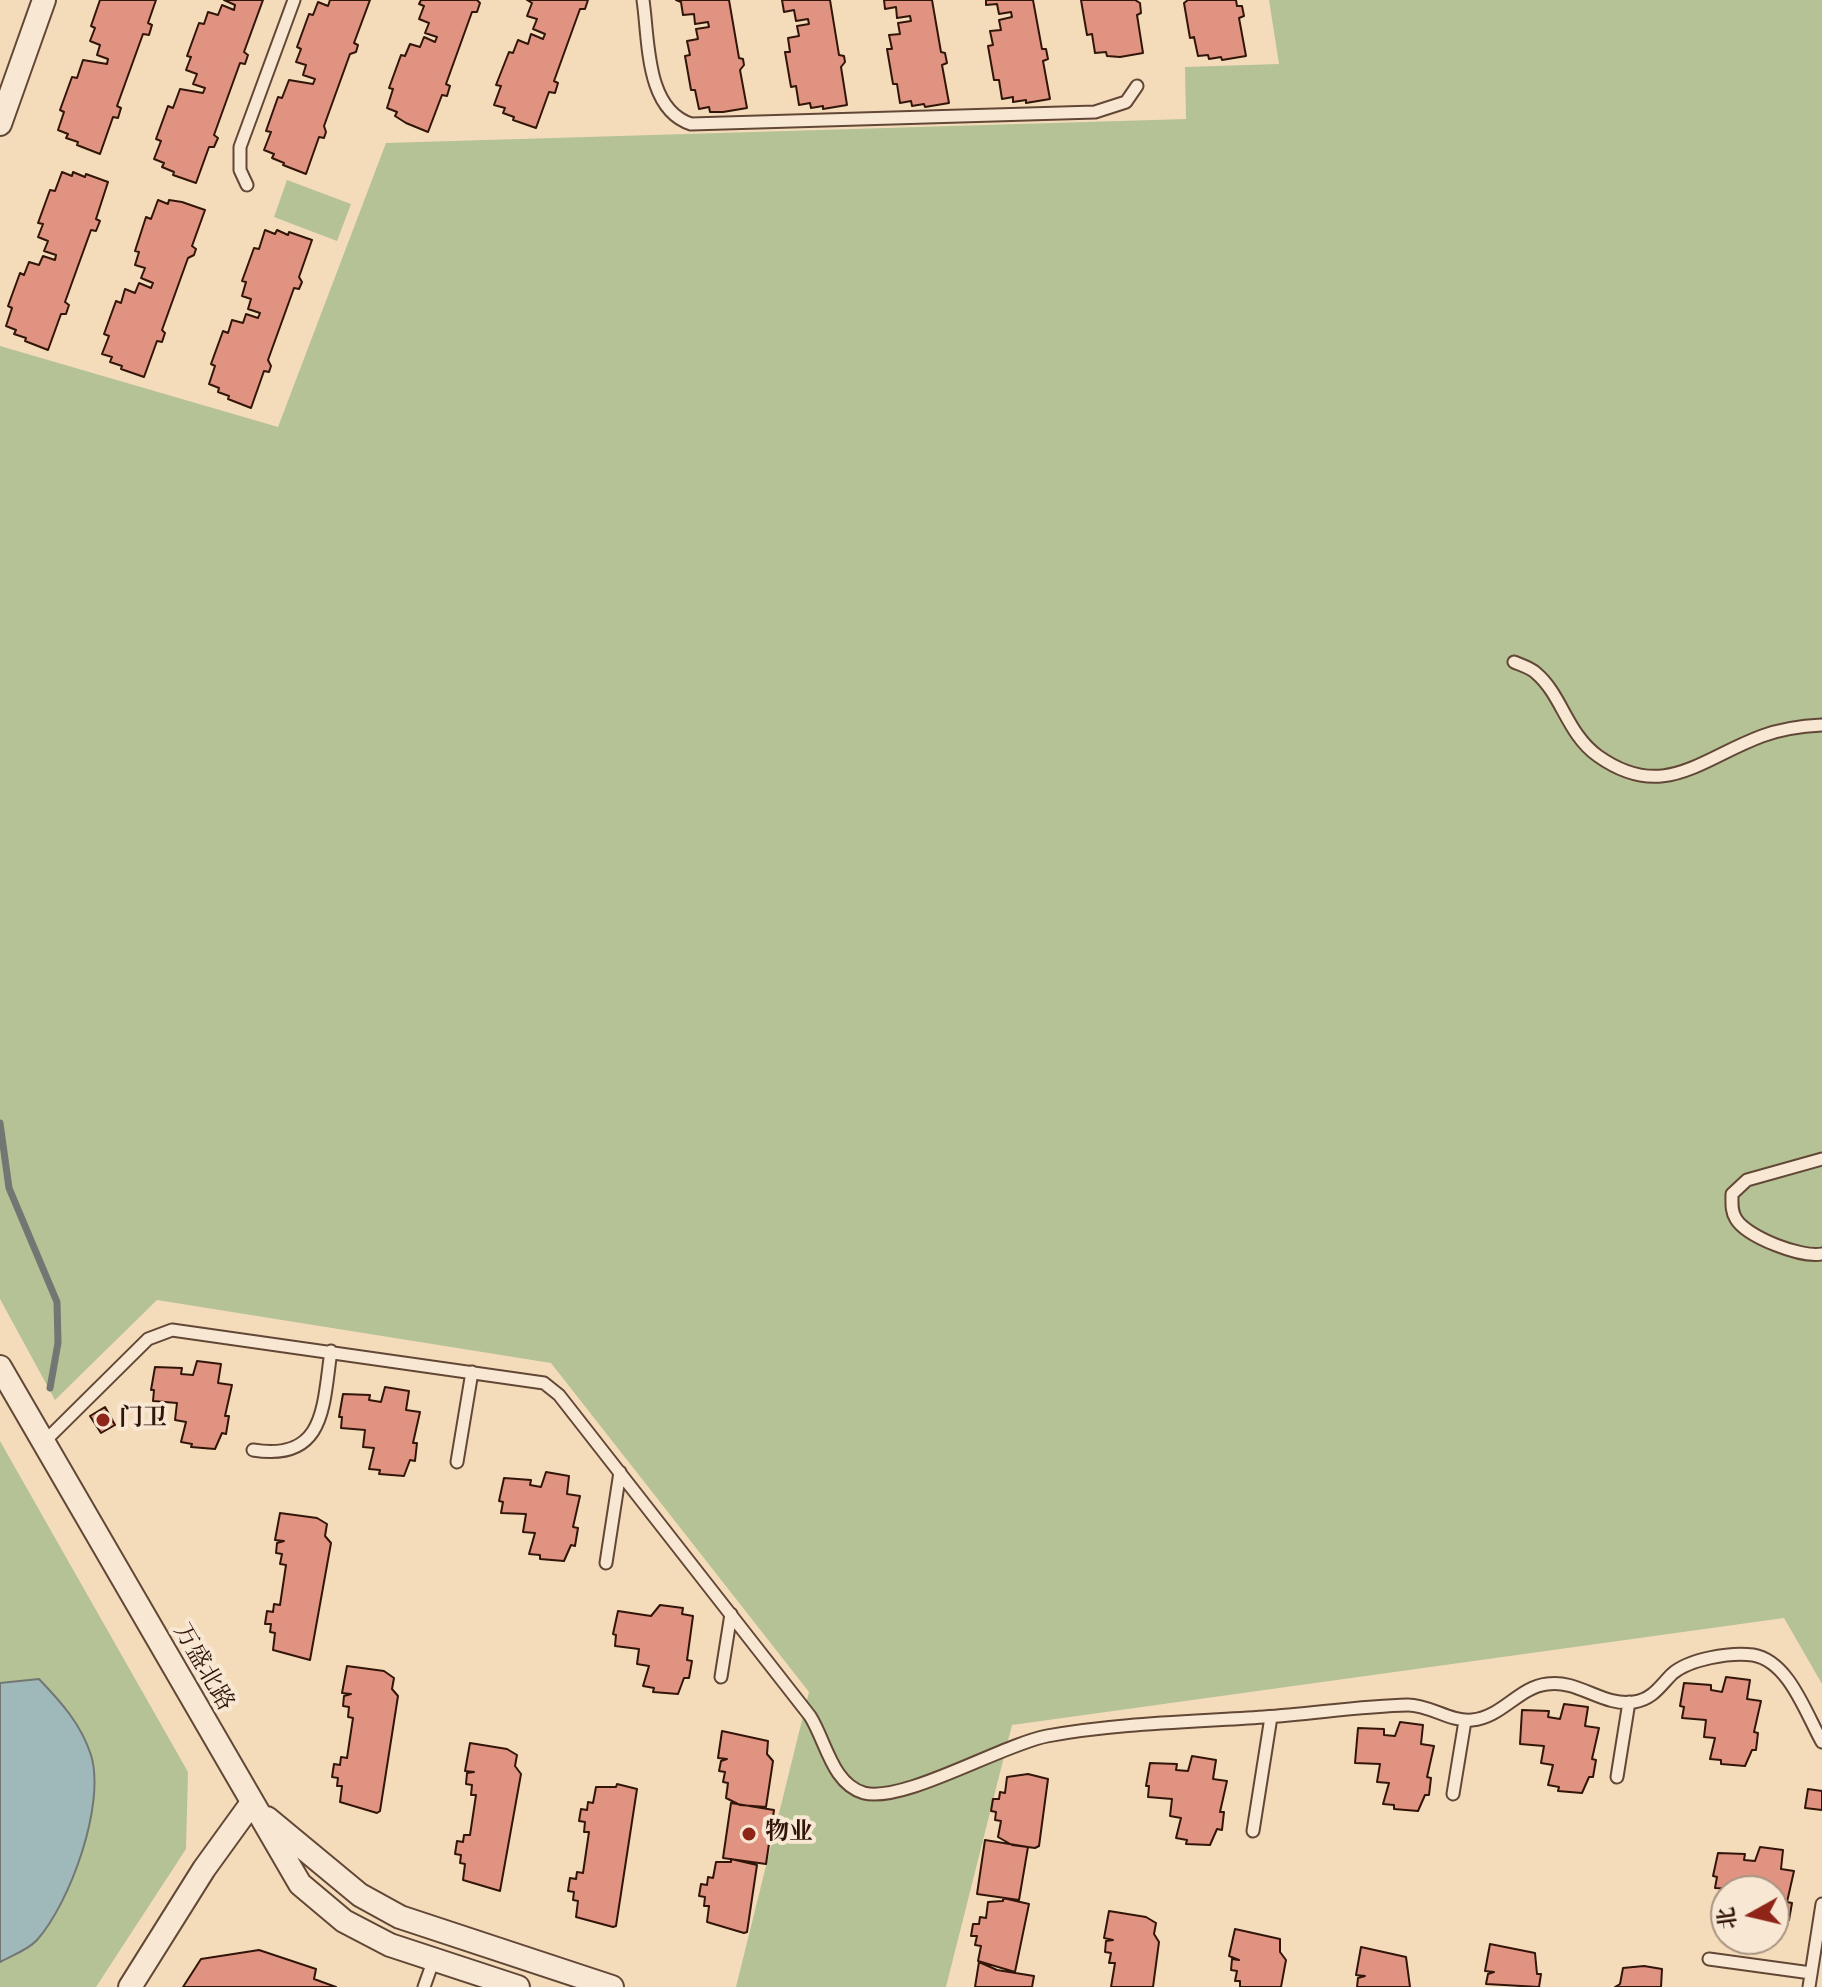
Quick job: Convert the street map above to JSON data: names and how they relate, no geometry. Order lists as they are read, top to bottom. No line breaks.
{"streets":{"street":["万盛北路"]},"places":["门卫","物业"],"north":"left"}
